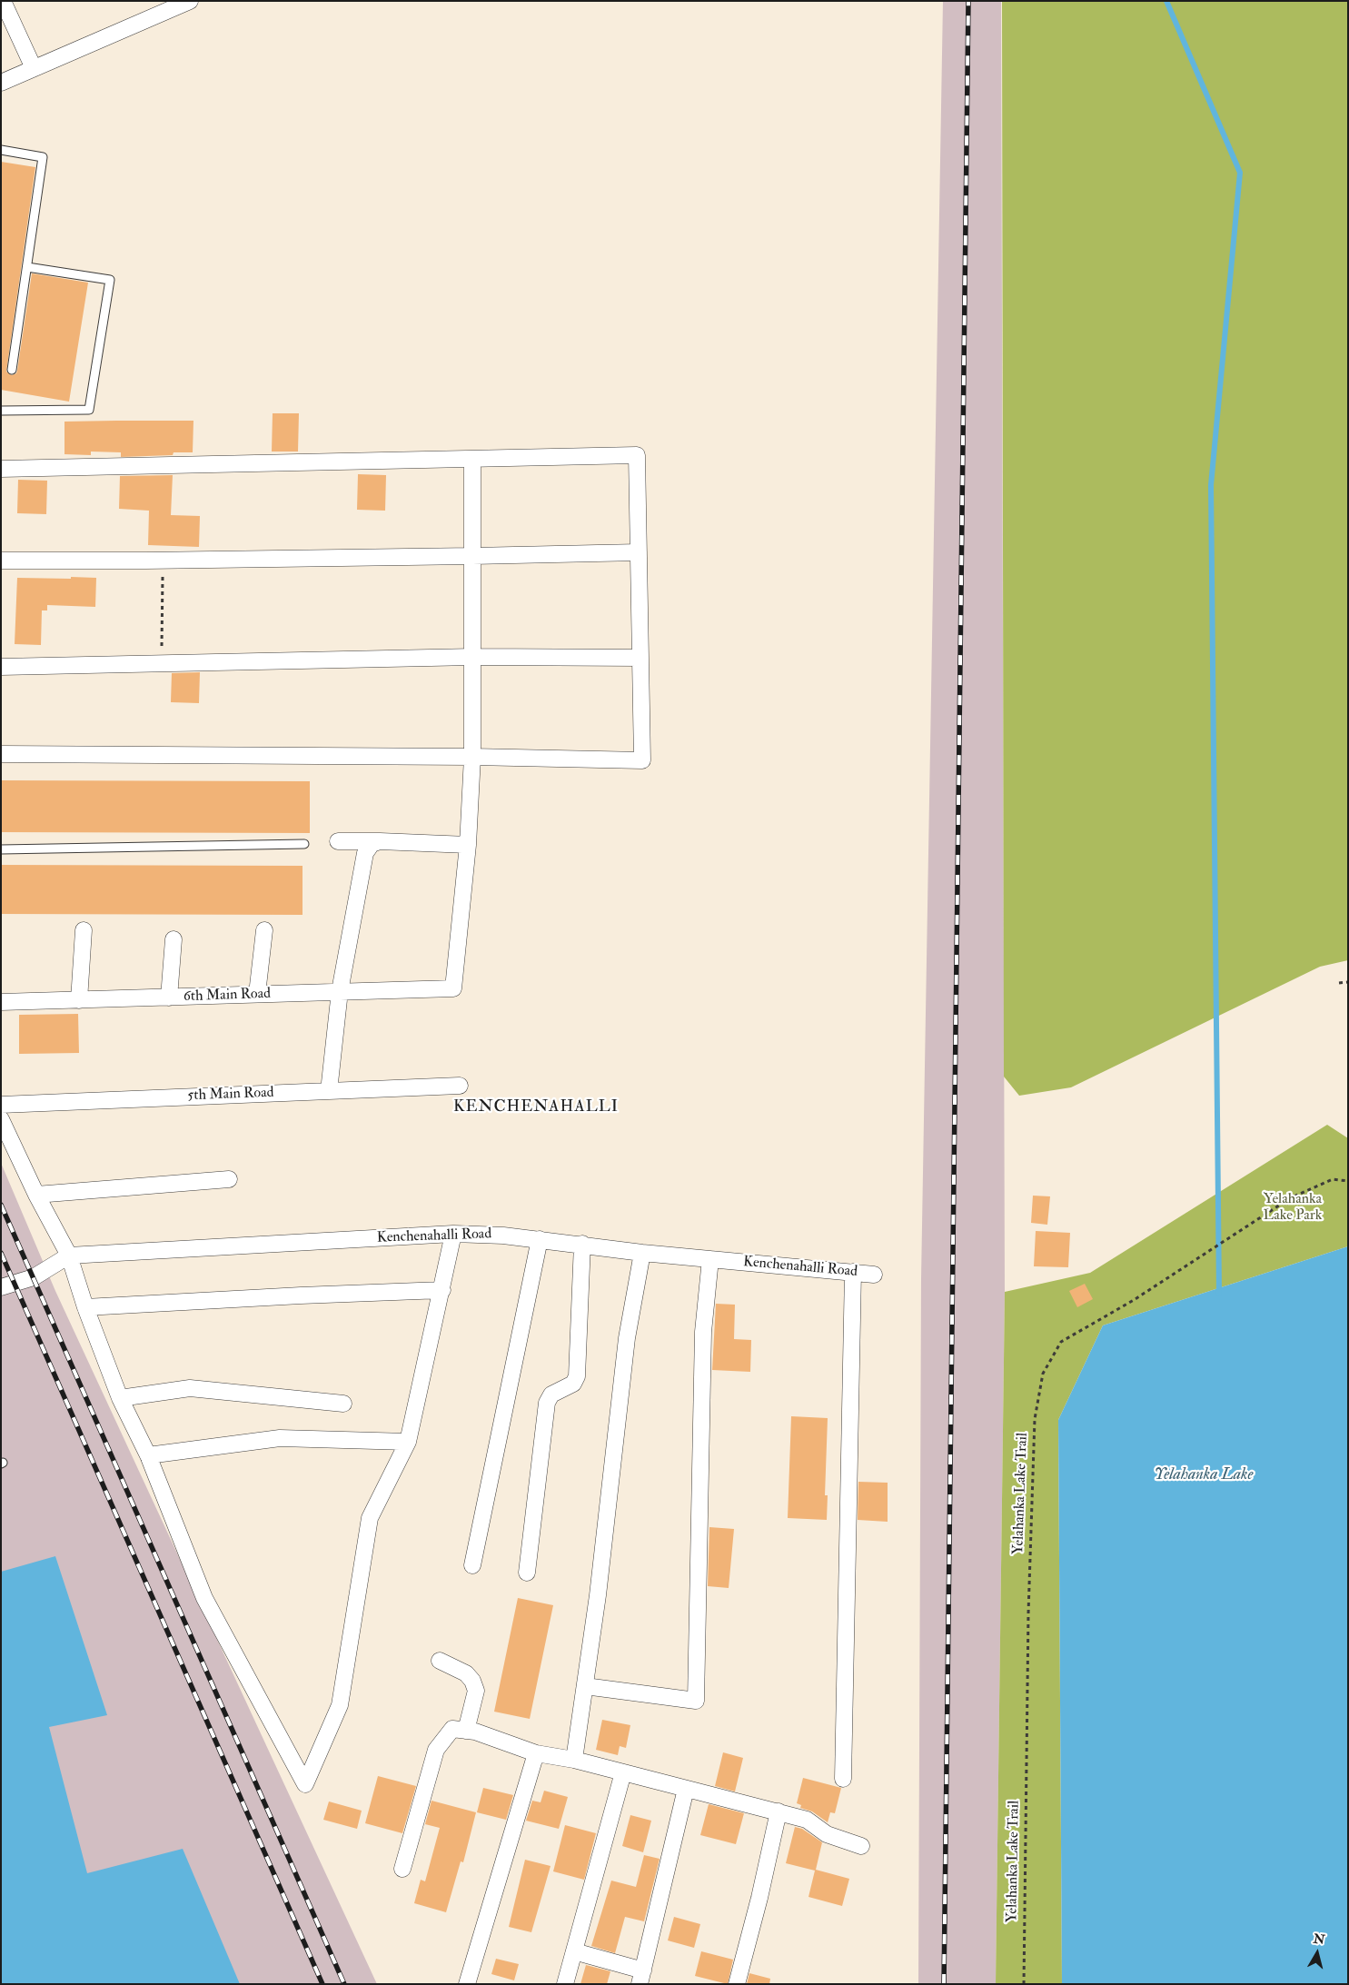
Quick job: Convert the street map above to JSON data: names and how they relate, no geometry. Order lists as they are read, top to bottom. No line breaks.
{"streets":{"street":["6th Main Road","5th Main Road","Kenchenahalli Road"],"path":["Yelahanka Lake Trail"]},"districts":["KENCHENAHALLI"],"water":["Yelahanka Lake"],"parks":["Yelahanka Lake Park"],"north":"top"}
